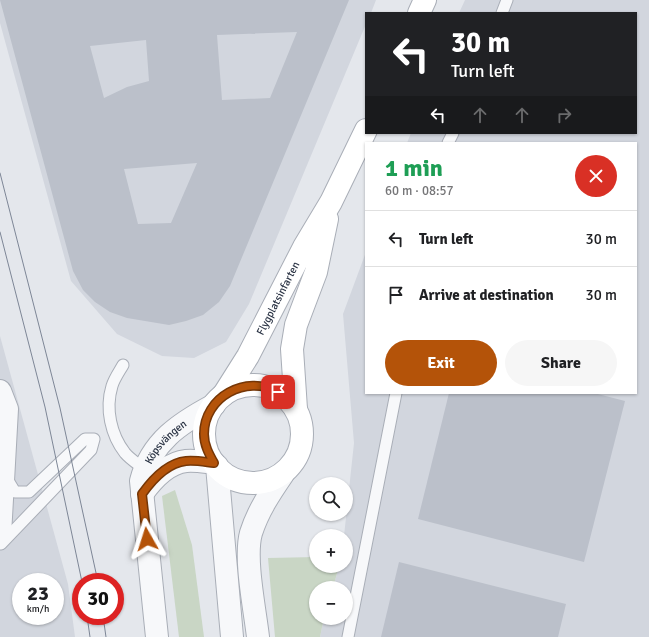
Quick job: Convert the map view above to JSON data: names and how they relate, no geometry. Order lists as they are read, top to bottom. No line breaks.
{"streets":{"street":["Flygplatsinfarten","Köpsvängen"]},"crossings":[["Flygplatsinfarten","Köpsvängen"]],"page":{"turn":["30 m","Turn left"],"heading":["1 min","60 m · 08:57"],"list":[{"name":"Turn left","value":"30 m"},{"name":"Arrive at destination","value":"30 m"}],"buttons":["Exit","Share"],"map_buttons":["+","−"],"speed":"23 km/h","limit":"30"}}
